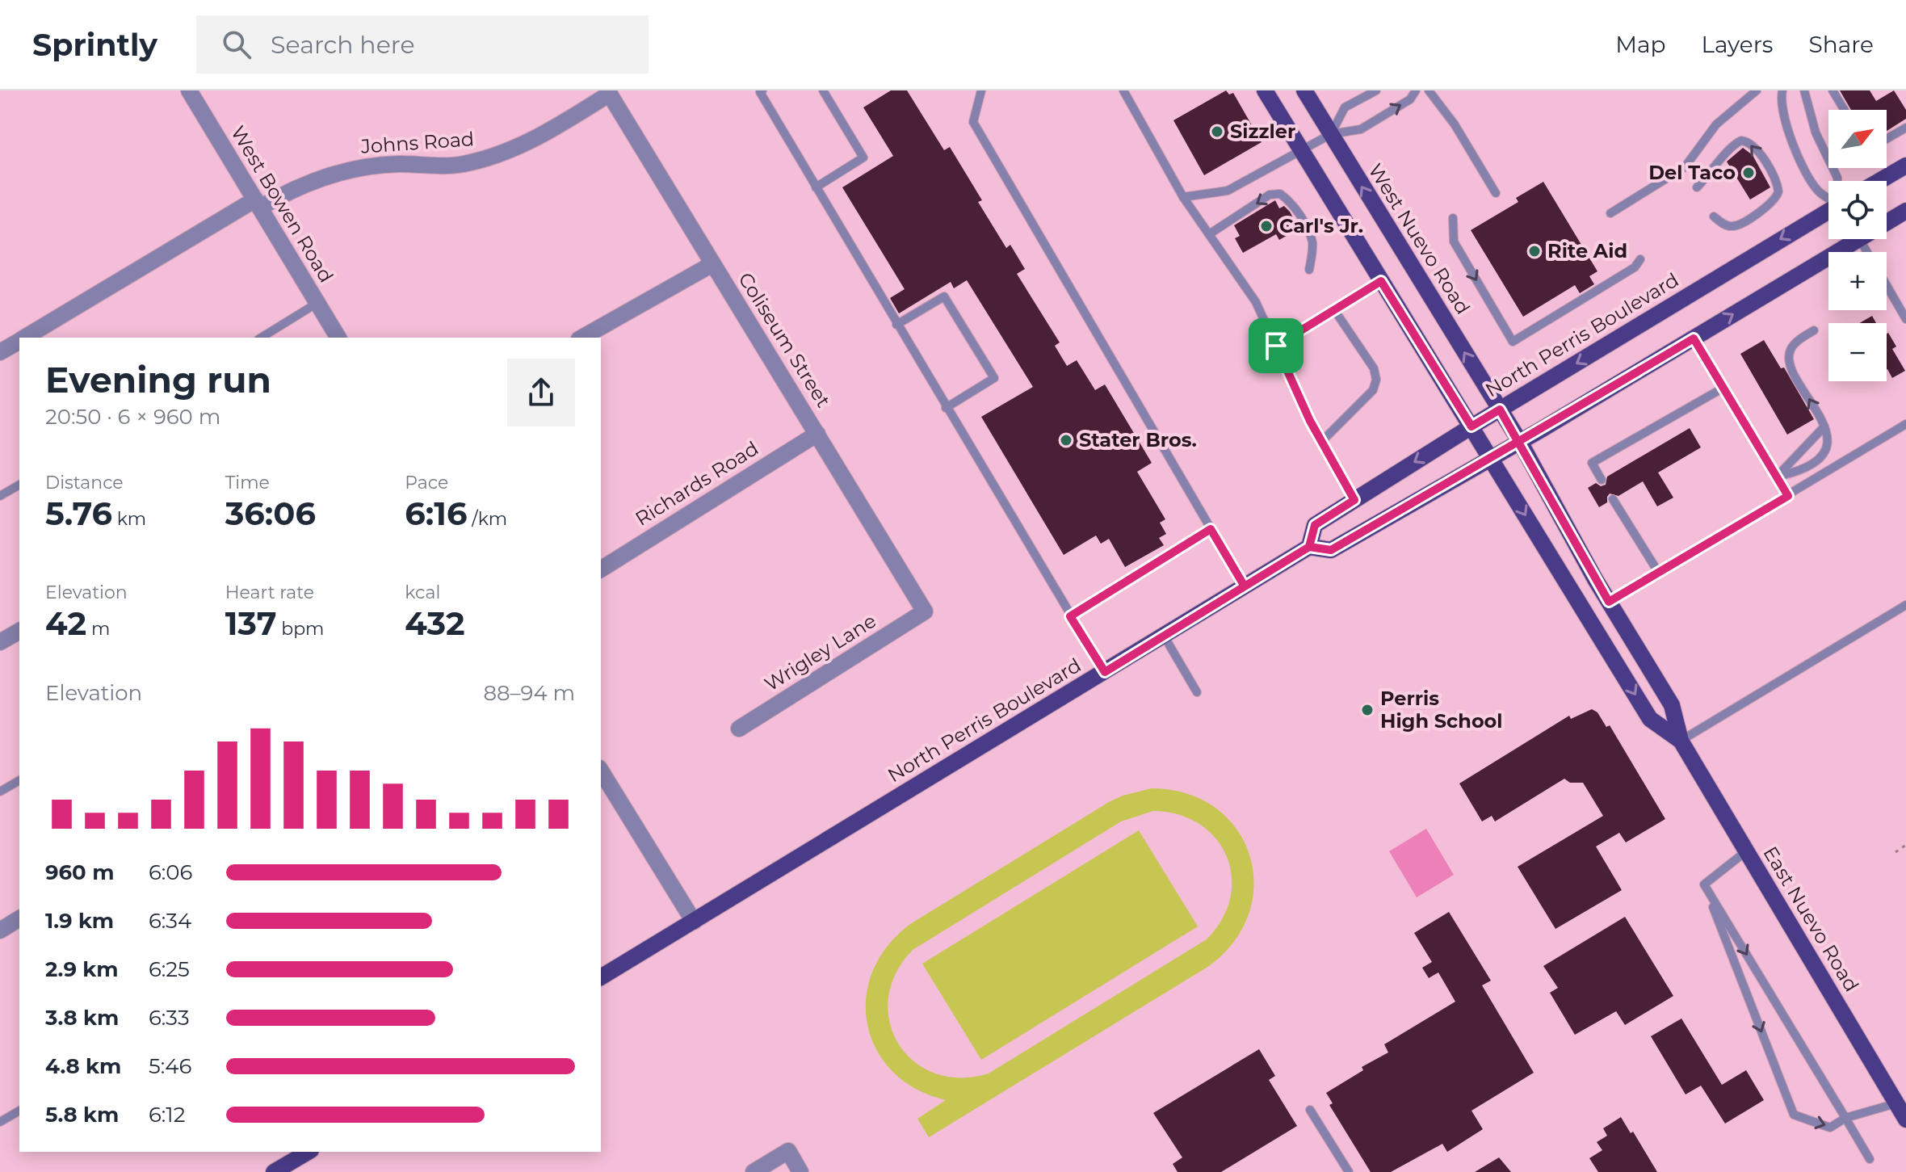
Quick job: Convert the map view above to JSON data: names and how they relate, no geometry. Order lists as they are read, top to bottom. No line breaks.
{"streets":{"main road":["West Nuevo Road","North Perris Boulevard","East Nuevo Road"],"street":["Johns Road","West Bowen Road","Coliseum Street","Richards Road","Wrigley Lane"]},"crossings":[["Johns Road","West Bowen Road"],["Johns Road","Coliseum Street"],["West Nuevo Road","North Perris Boulevard"],["West Nuevo Road","East Nuevo Road"],["Coliseum Street","Richards Road"],["Coliseum Street","Wrigley Lane"]],"places":["Sizzler","Del Taco","Carl's Jr.","Rite Aid","Stater Bros.","Perris High School"],"north":"top right","page":{"header":"Sprintly","search":"Search here","nav":["Map","Layers","Share"],"map_buttons":["+","−"],"heading":["Evening run","20:50 · 6 × 960 m"],"stats":[["Distance","5.76 km"],["Time","36:06"],["Pace","6:16 /km"],["Elevation","42 m"],["Heart rate","137 bpm"],["kcal","432"]],"chart":["Elevation","88–94 m"],"list":[{"name":"960 m","note":"6:06"},{"name":"1.9 km","note":"6:34"},{"name":"2.9 km","note":"6:25"},{"name":"3.8 km","note":"6:33"},{"name":"4.8 km","note":"5:46"},{"name":"5.8 km","note":"6:12"}]}}
